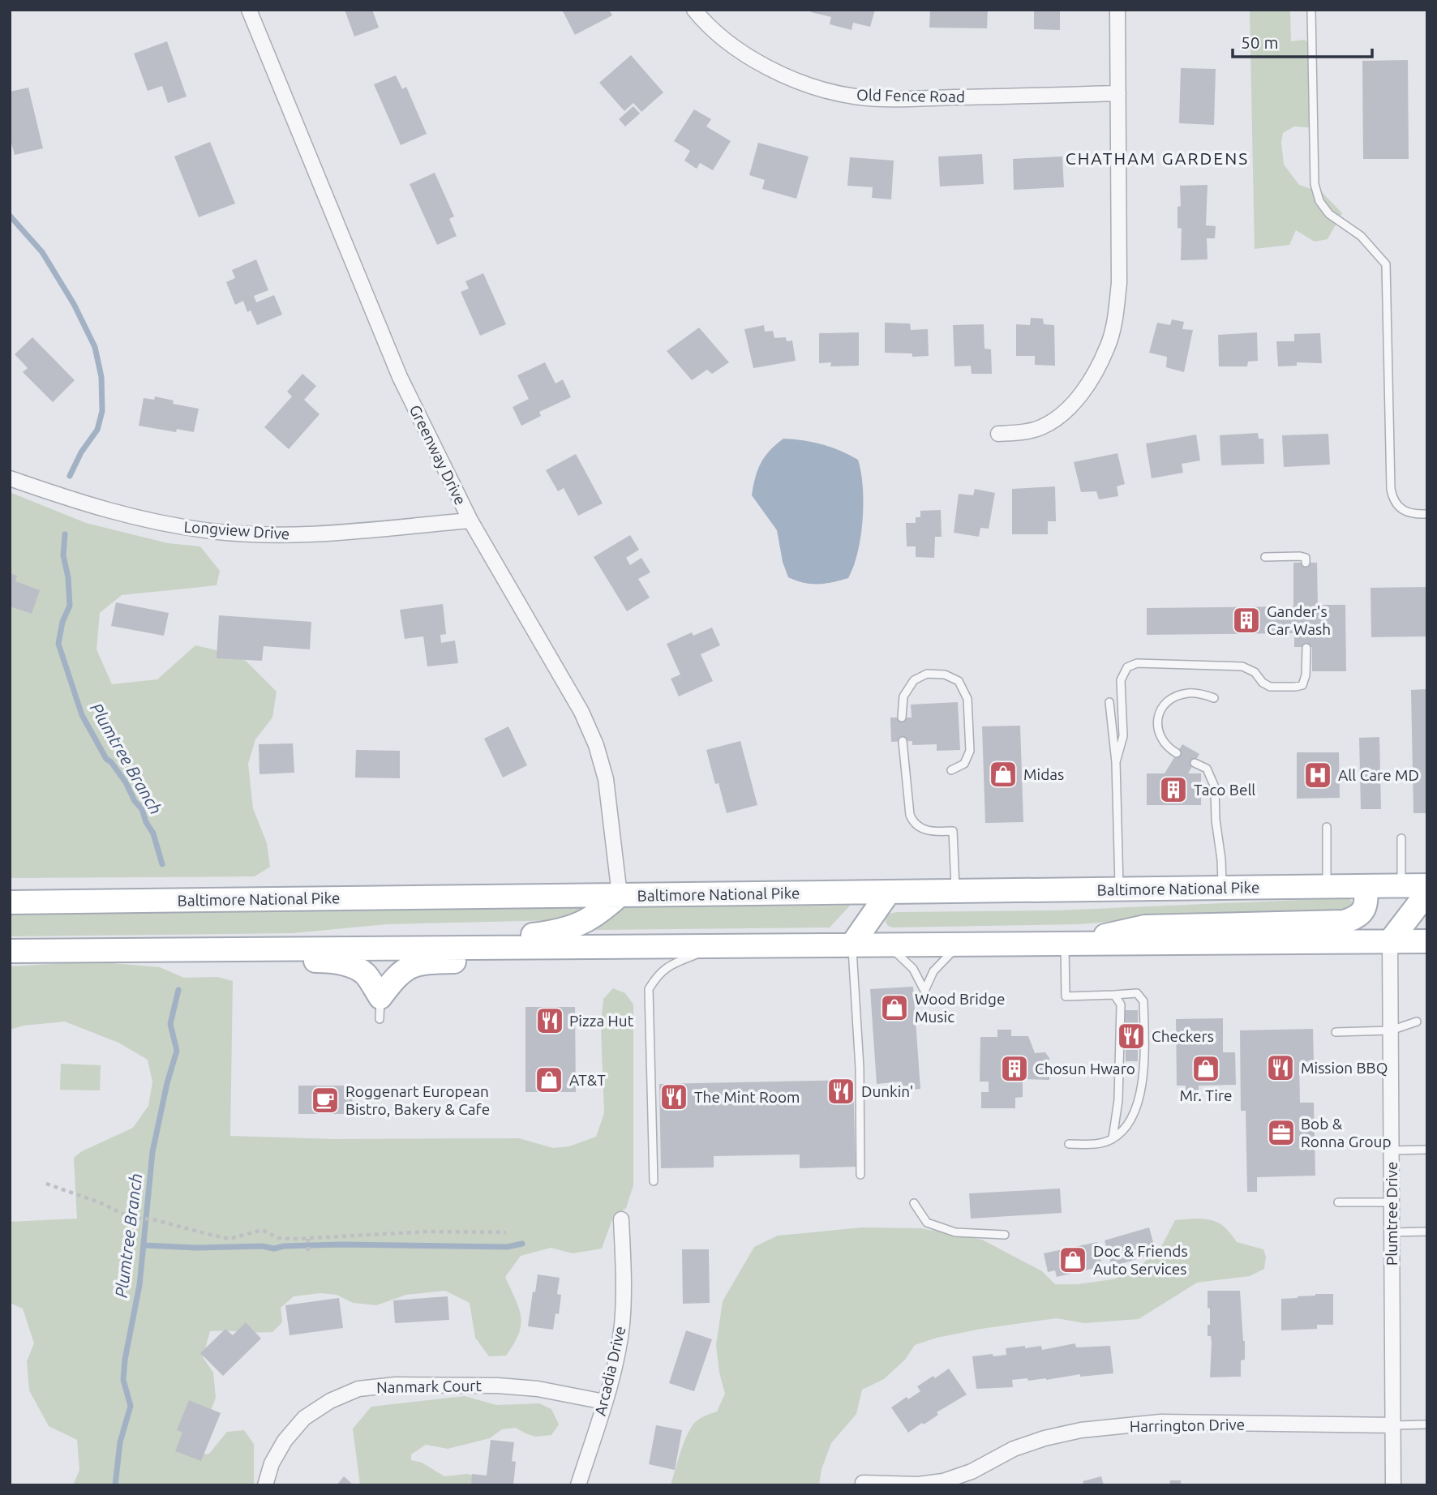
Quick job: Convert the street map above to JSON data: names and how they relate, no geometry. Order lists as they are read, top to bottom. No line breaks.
{"streets":{"main road":["Baltimore National Pike"],"street":["Old Fence Road","Greenway Drive","Longview Drive","Plumtree Drive","Arcadia Drive","Nanmark Court","Harrington Drive"]},"crossings":[["Greenway Drive","Longview Drive"],["Greenway Drive","Baltimore National Pike"],["Plumtree Drive","Harrington Drive"],["Arcadia Drive","Nanmark Court"]],"districts":["CHATHAM GARDENS"],"water":["Plumtree Branch"],"places":{"building":["Gander's Car Wash","Taco Bell","Chosun Hwaro"],"shop":["Midas","Wood Bridge Music","Mr. Tire","AT&T","Doc & Friends Auto Services"],"hospital":["All Care MD"],"restaurant":["Pizza Hut","Checkers","Mission BBQ","Dunkin'","The Mint Room"],"cafe":["Roggenart European Bistro, Bakery & Cafe"],"office":["Bob & Ronna Group"]},"scale_bar":"50 m"}
